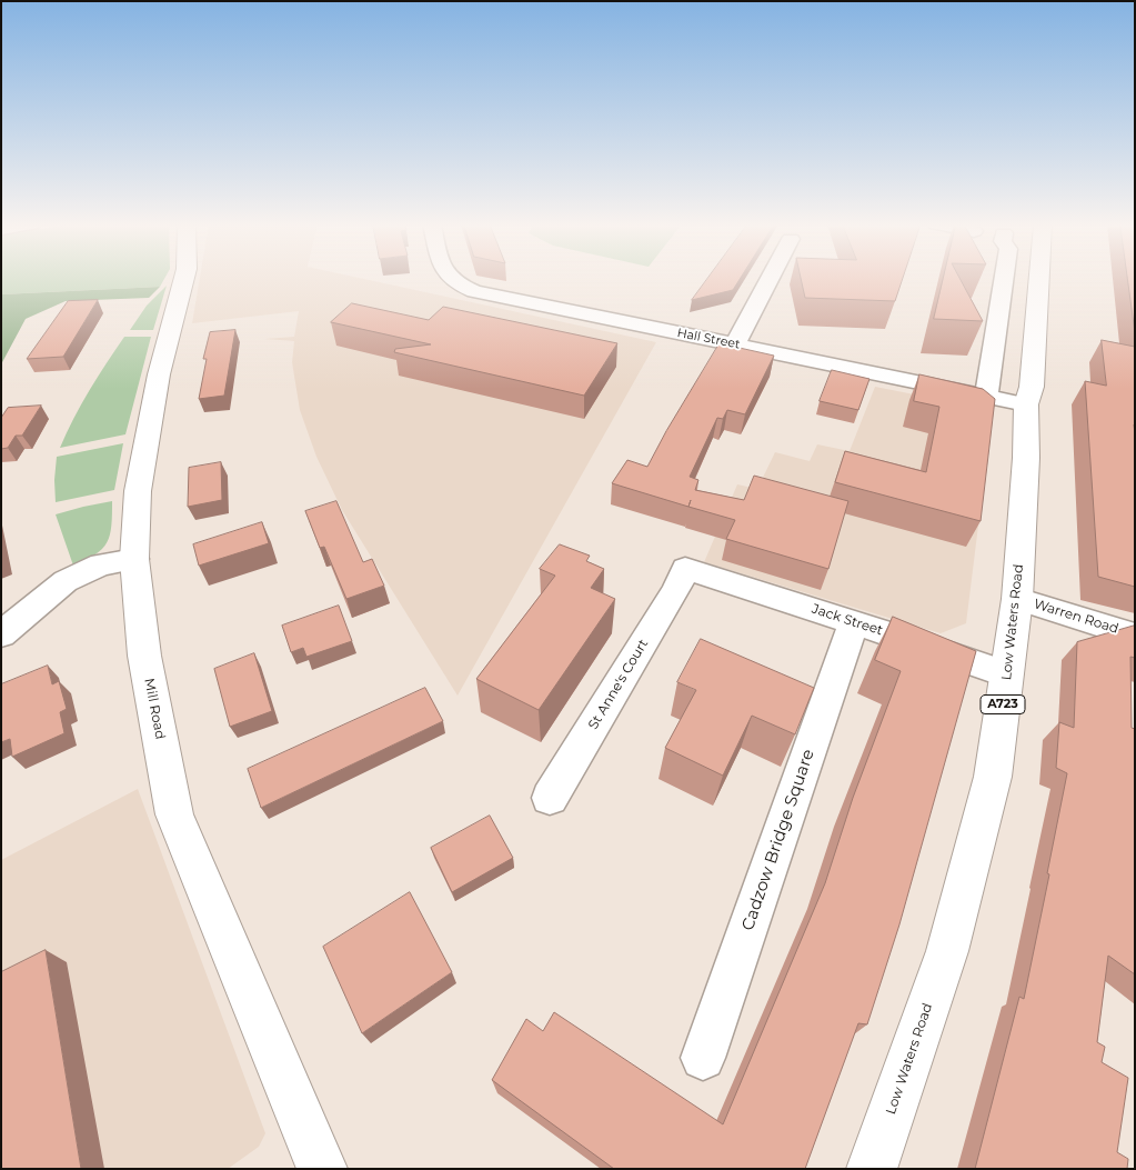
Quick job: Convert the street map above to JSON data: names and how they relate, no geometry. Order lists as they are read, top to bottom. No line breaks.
{"streets":{"main road":["Low Waters Road","A723","Mill Road"],"street":["Hall Street","Warren Road","Jack Street","St Anne's Court","Cadzow Bridge Square"]},"crossings":[["Hall Street","Low Waters Road"],["Warren Road","Low Waters Road"],["Jack Street","Low Waters Road"],["Jack Street","St Anne's Court"],["Jack Street","Cadzow Bridge Square"]]}
